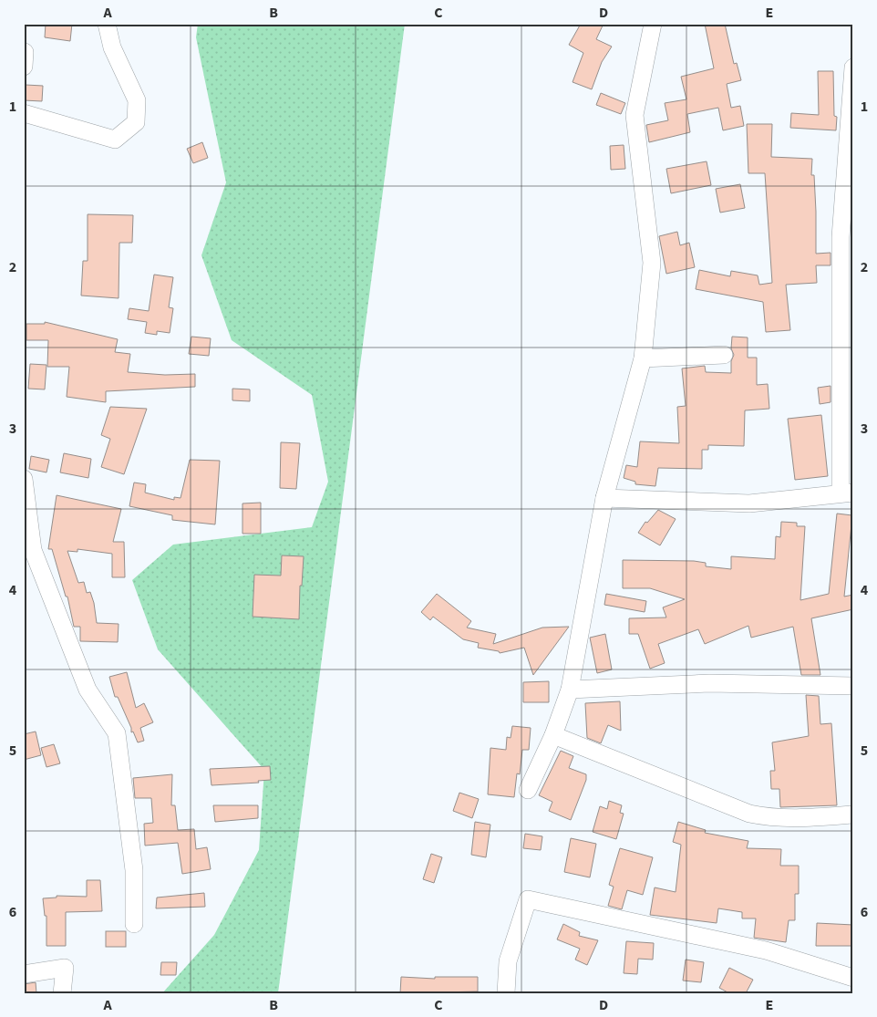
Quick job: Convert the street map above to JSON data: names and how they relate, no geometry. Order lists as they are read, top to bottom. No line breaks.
{"grid":{"columns":["A","B","C","D","E"],"rows":["1","2","3","4","5","6"]}}
